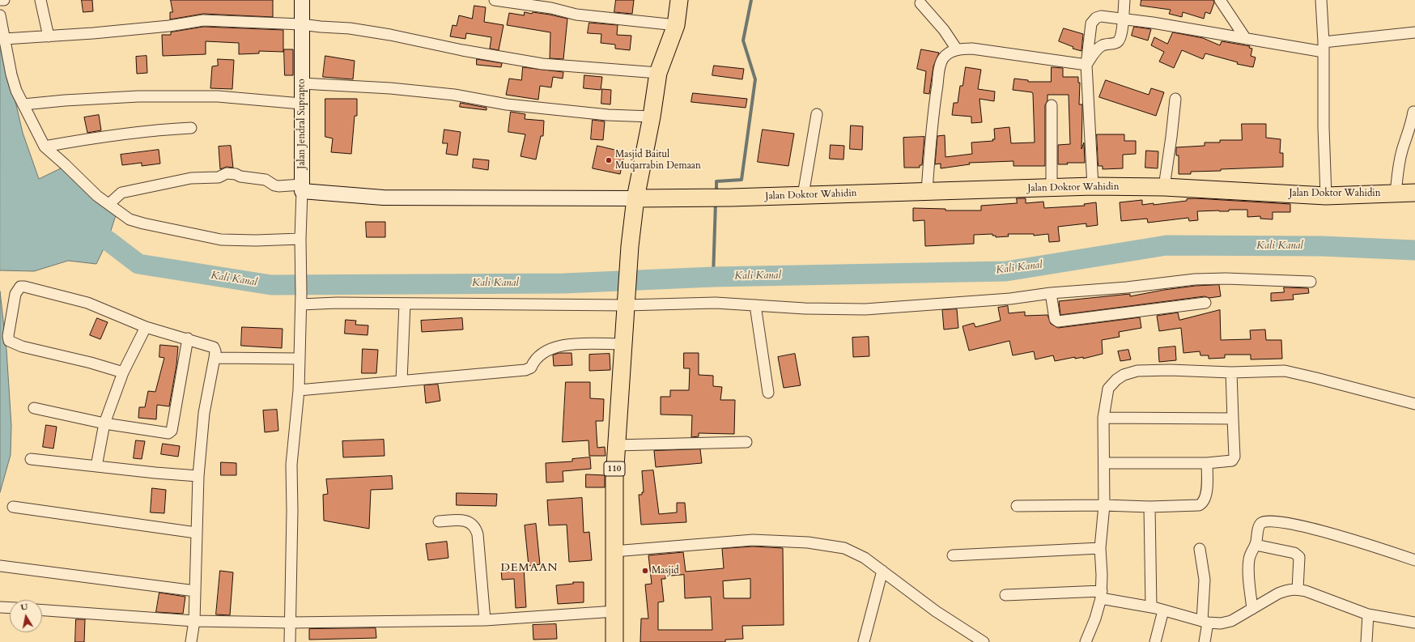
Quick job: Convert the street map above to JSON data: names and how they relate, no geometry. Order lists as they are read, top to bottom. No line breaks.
{"streets":{"main road":["Jalan Jendral Suprapto","Jalan Doktor Wahidin","110"]},"crossings":[["Jalan Doktor Wahidin","110"]],"districts":["DEMAAN"],"water":["Kali Kanal"],"places":["Masjid Baitul Muqarrabin Demaan","Masjid"],"north":"top"}
